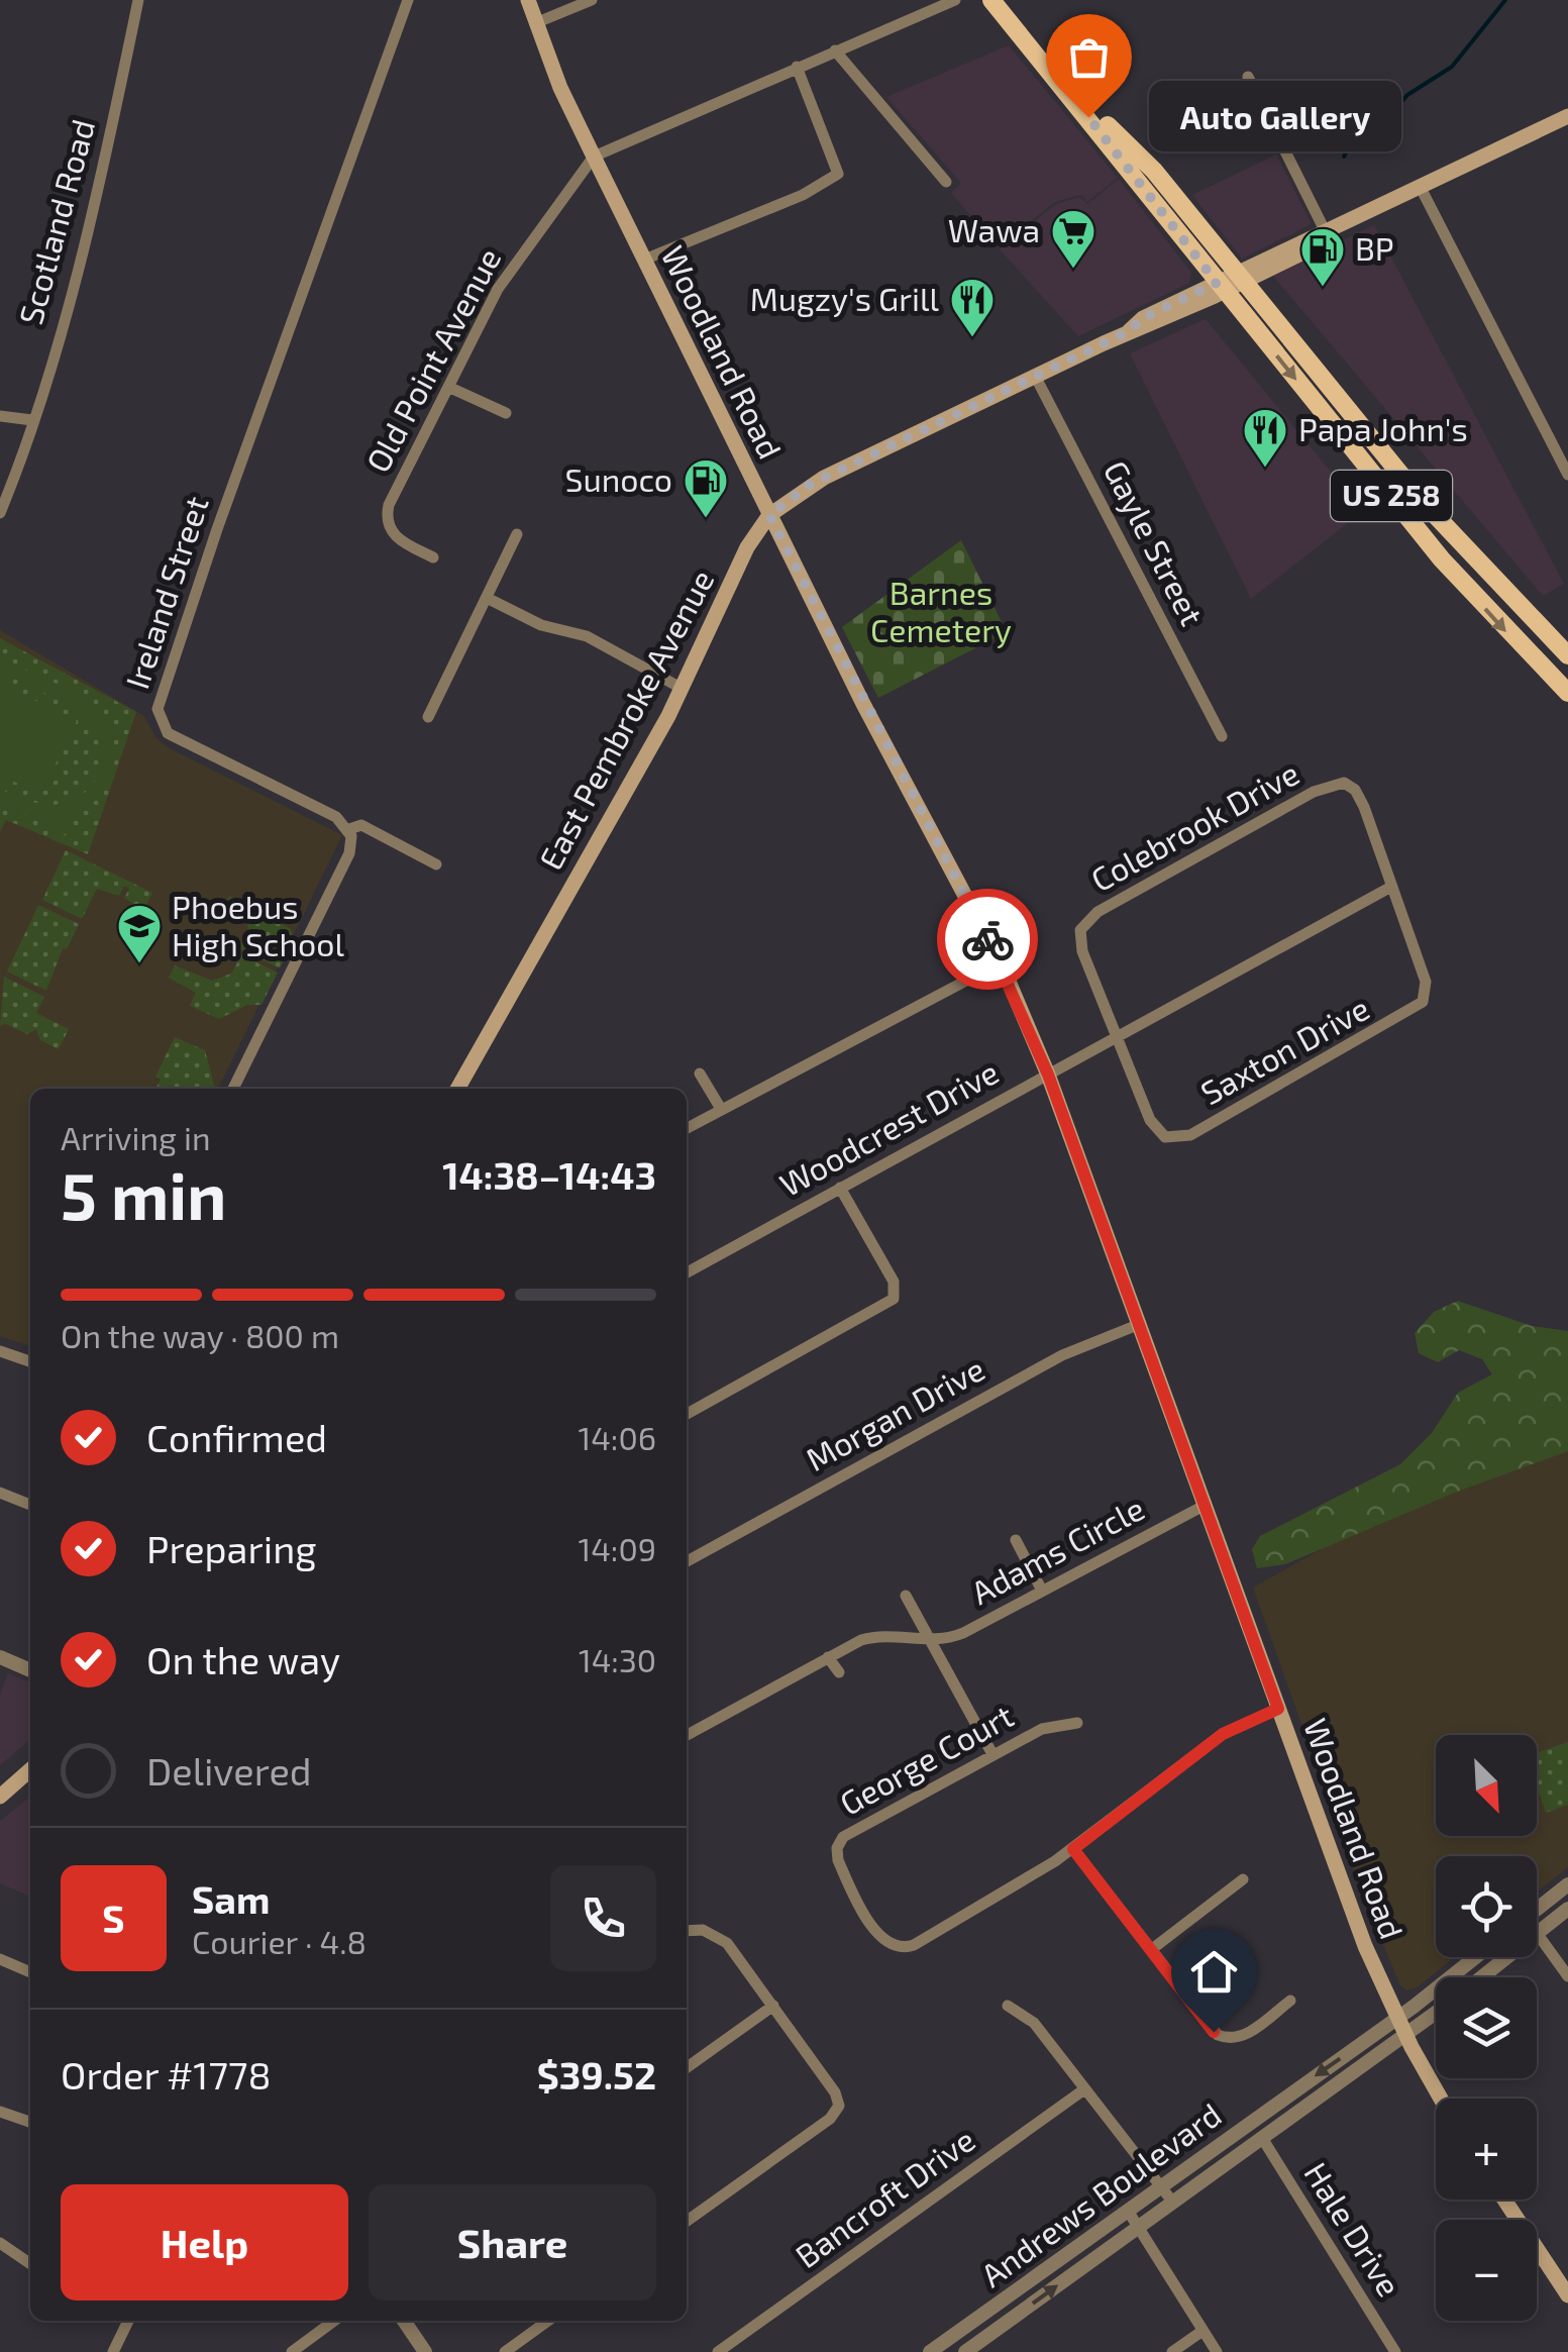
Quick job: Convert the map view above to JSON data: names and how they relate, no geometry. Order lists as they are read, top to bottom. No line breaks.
{"streets":{"main road":["Woodland Road","US 258","East Pembroke Avenue"],"street":["Scotland Road","Old Point Avenue","Gayle Street","Ireland Street","Colebrook Drive","Saxton Drive","Woodcrest Drive","Morgan Drive","Adams Circle","George Court","Andrews Boulevard","Bancroft Drive","Hale Drive"]},"crossings":[["Woodland Road","Old Point Avenue"],["Woodland Road","East Pembroke Avenue"],["Woodland Road","Woodcrest Drive"],["Woodland Road","Morgan Drive"],["Woodland Road","Adams Circle"],["Woodland Road","George Court"],["Woodland Road","Andrews Boulevard"],["US 258","East Pembroke Avenue"],["Gayle Street","East Pembroke Avenue"],["Colebrook Drive","Saxton Drive"],["Colebrook Drive","Woodcrest Drive"],["Saxton Drive","Woodcrest Drive"],["Andrews Boulevard","Hale Drive"]],"parks":["Barnes Cemetery"],"places":{"other":["Auto Gallery"],"supermarket":["Wawa"],"fuel station":["BP","Sunoco"],"restaurant":["Mugzy's Grill","Papa John's"],"school or university":["Phoebus High School"]},"north":"bottom right","page":{"bubble":"Auto Gallery","heading":["5 min","Arriving in","14:38–14:43"],"panel":["Sam","Courier · 4.8","Order #1778","$39.52"],"bar":"On the way · 800 m","list":[["Confirmed","14:06"],["Preparing","14:09"],["On the way","14:30"],"Delivered"],"map_buttons":["+","−"],"round":"S","buttons":["Help","Share"]}}
